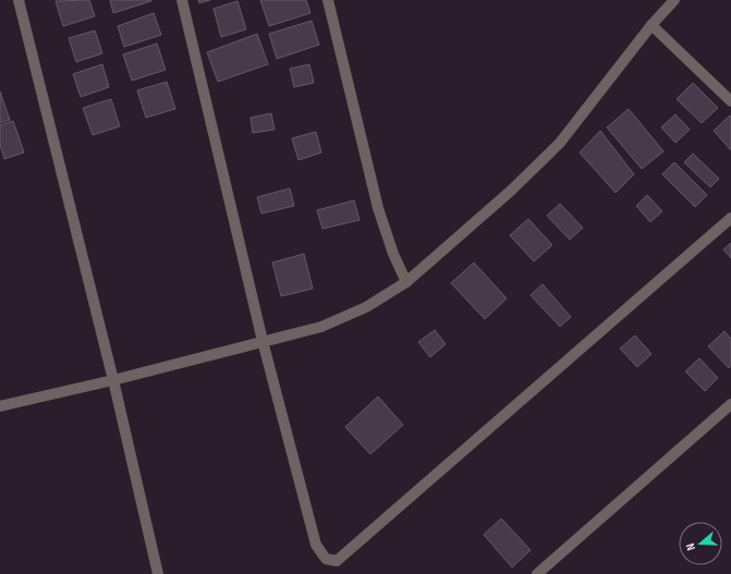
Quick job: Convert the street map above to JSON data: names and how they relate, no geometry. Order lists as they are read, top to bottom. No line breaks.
{"north":"left"}
